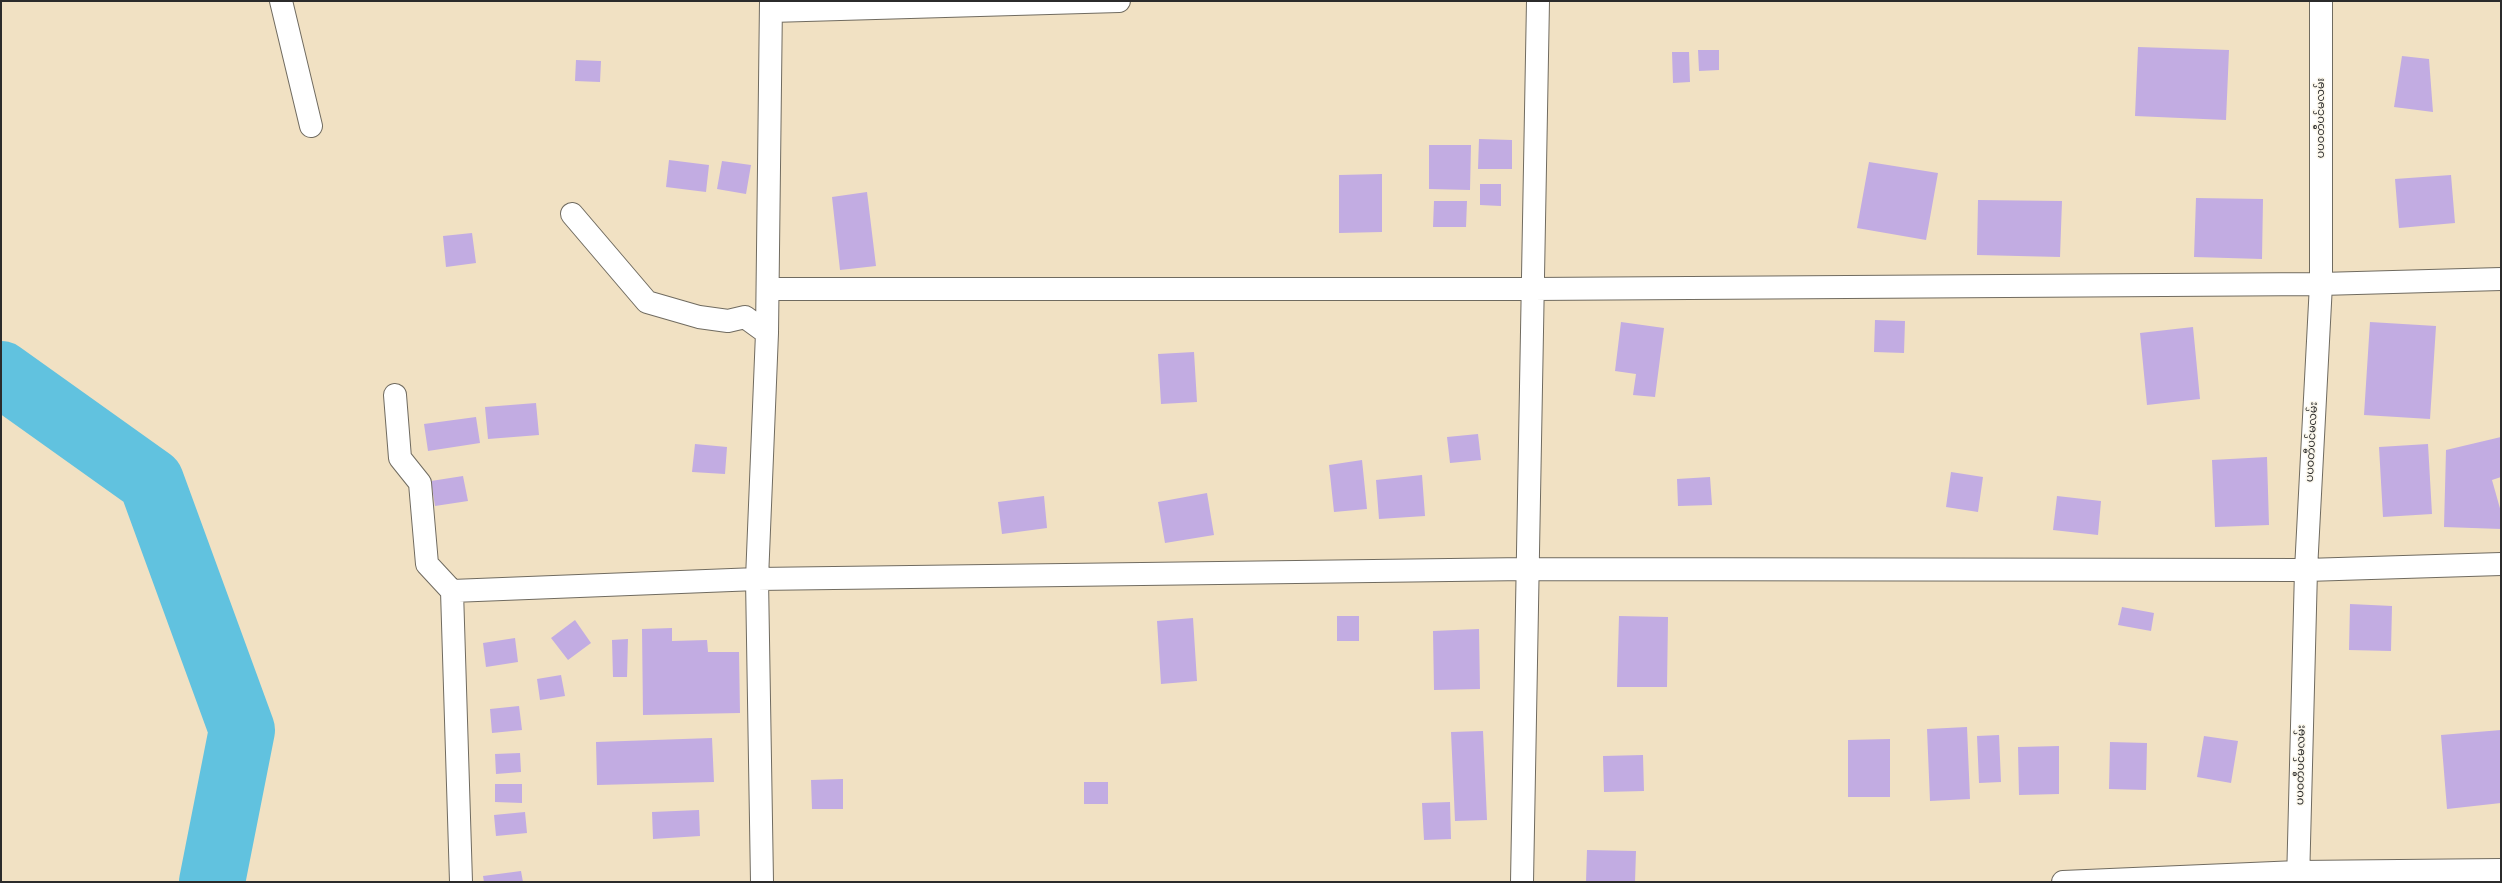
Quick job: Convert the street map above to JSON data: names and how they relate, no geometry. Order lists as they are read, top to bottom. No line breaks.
{"streets":{"street":["ပပဝတီပင်မလမ်း"]}}
